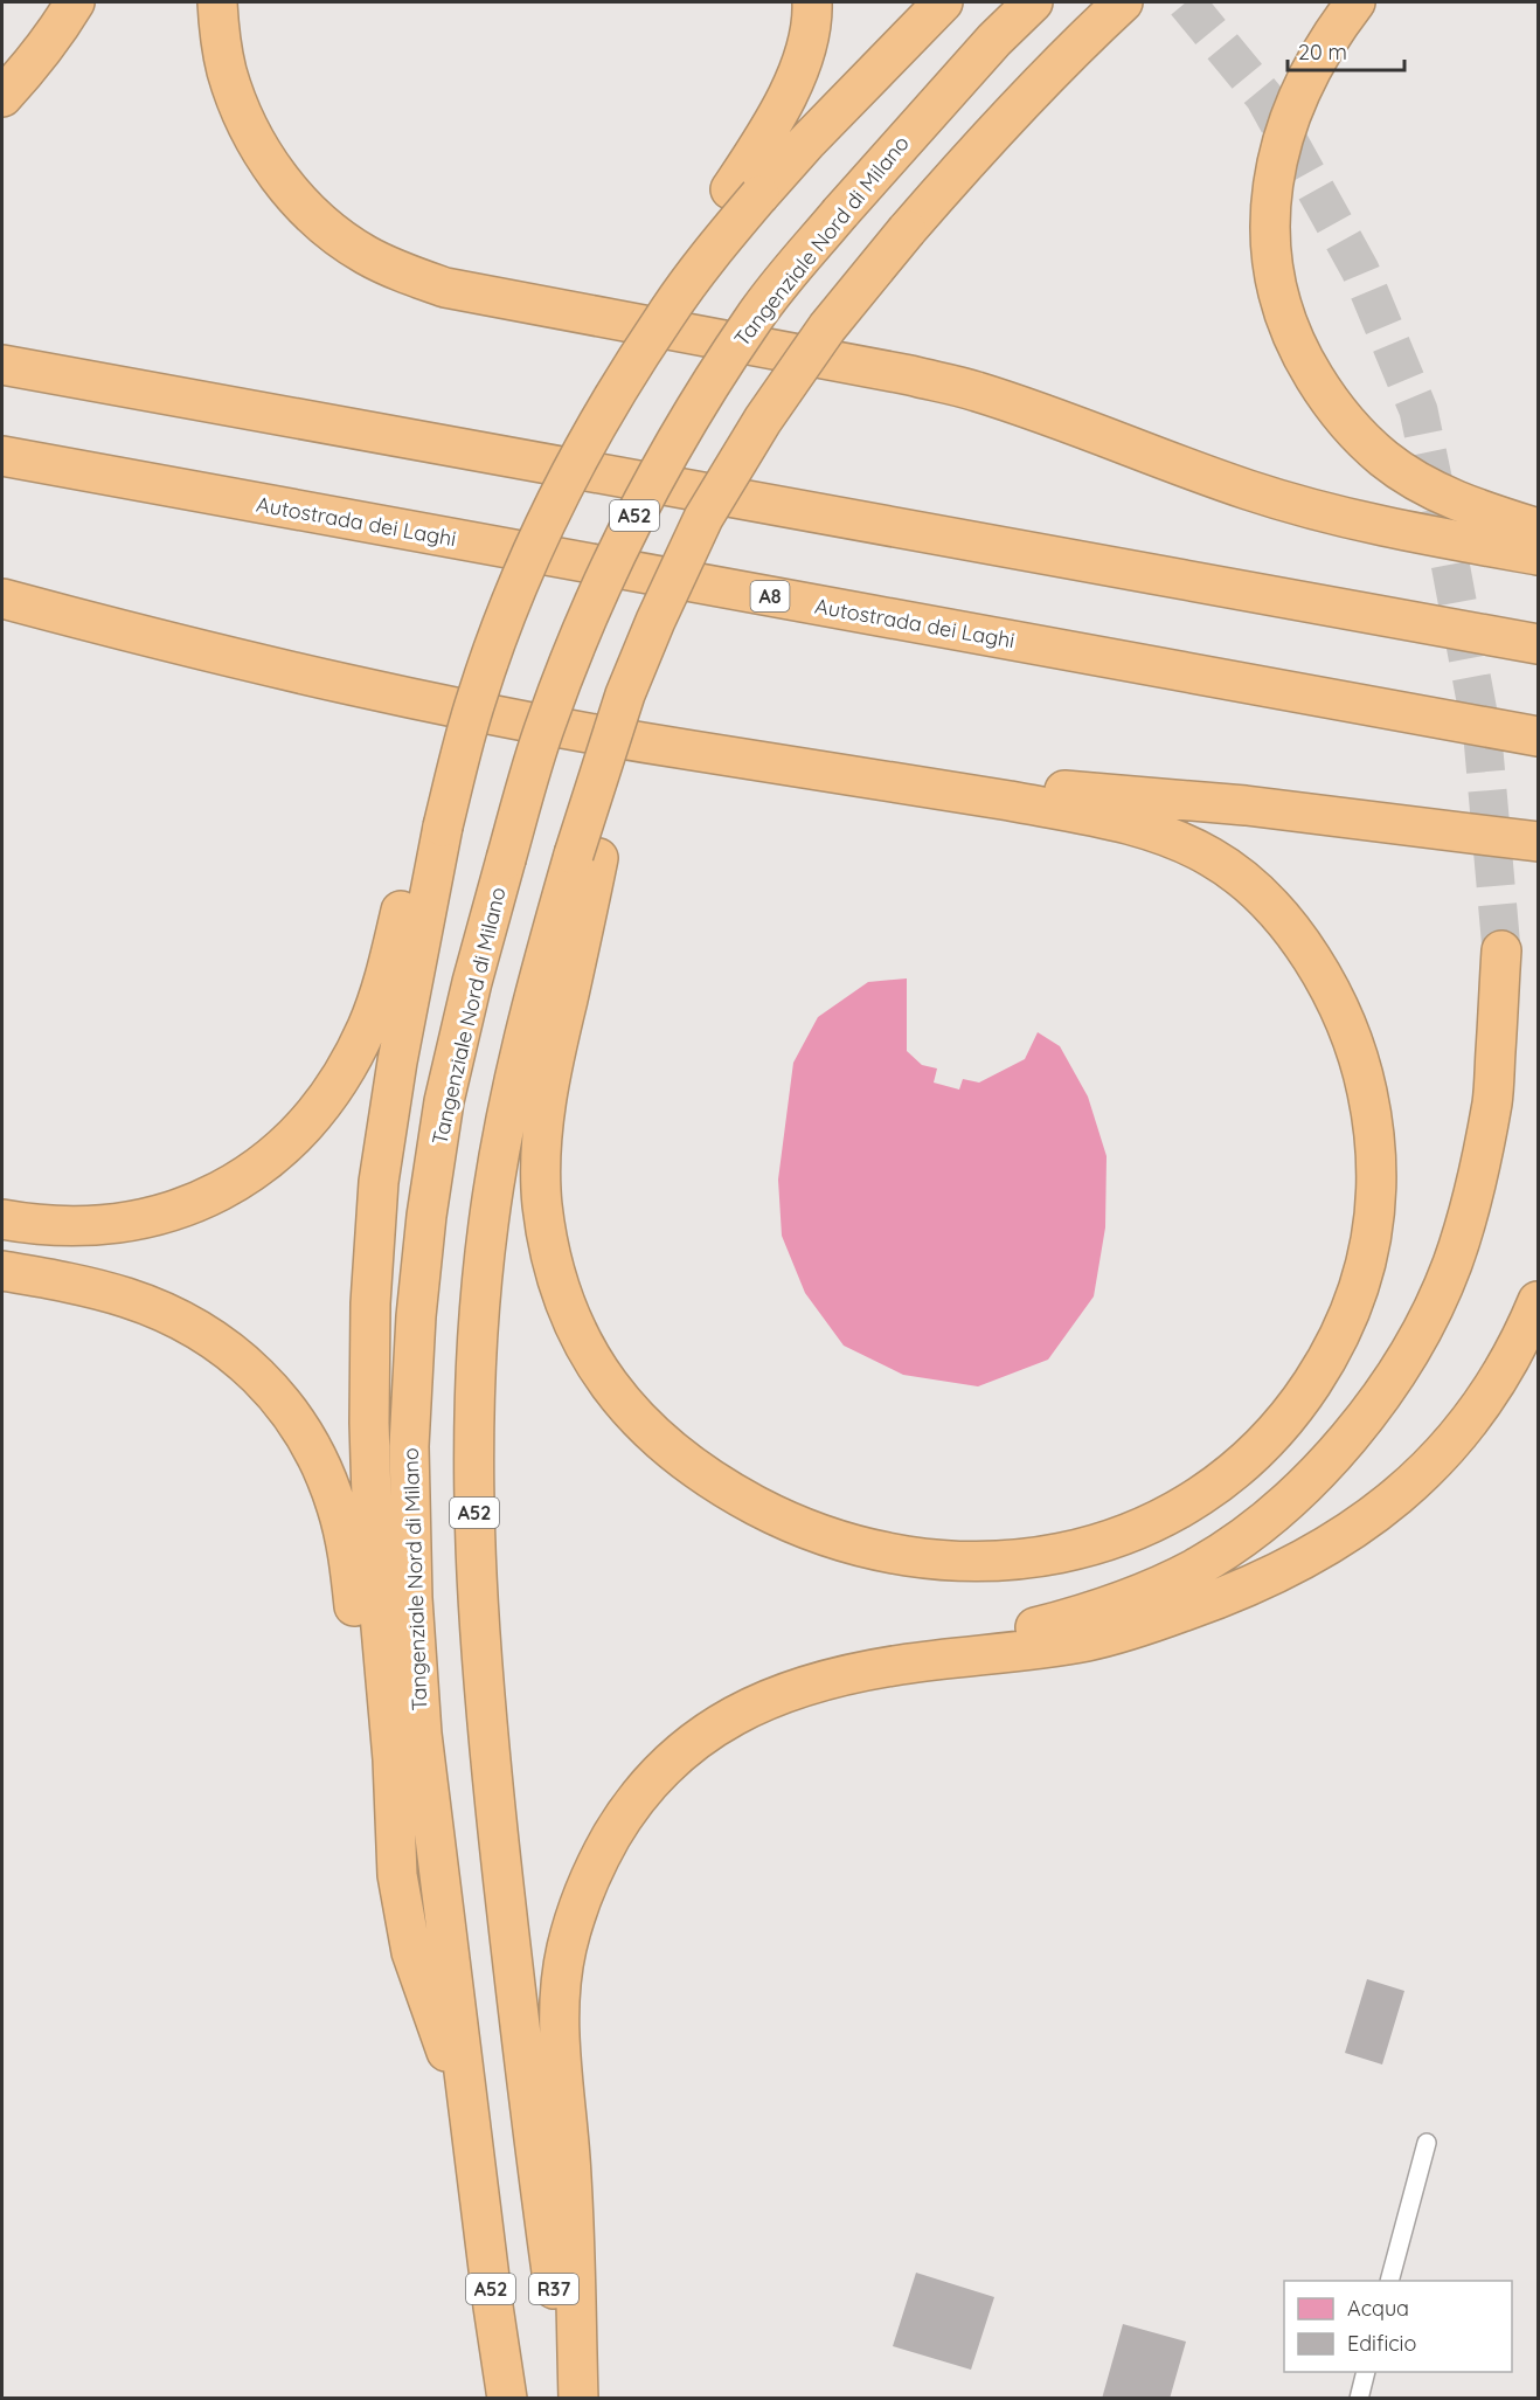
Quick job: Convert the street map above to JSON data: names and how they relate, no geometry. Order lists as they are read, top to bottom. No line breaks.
{"streets":{"highway":["Tangenziale Nord di Milano","A52","Autostrada dei Laghi","A8","R37"]},"crossings":[["A52","R37"]],"legend":["Acqua","Edificio"],"scale_bar":"20 m"}
